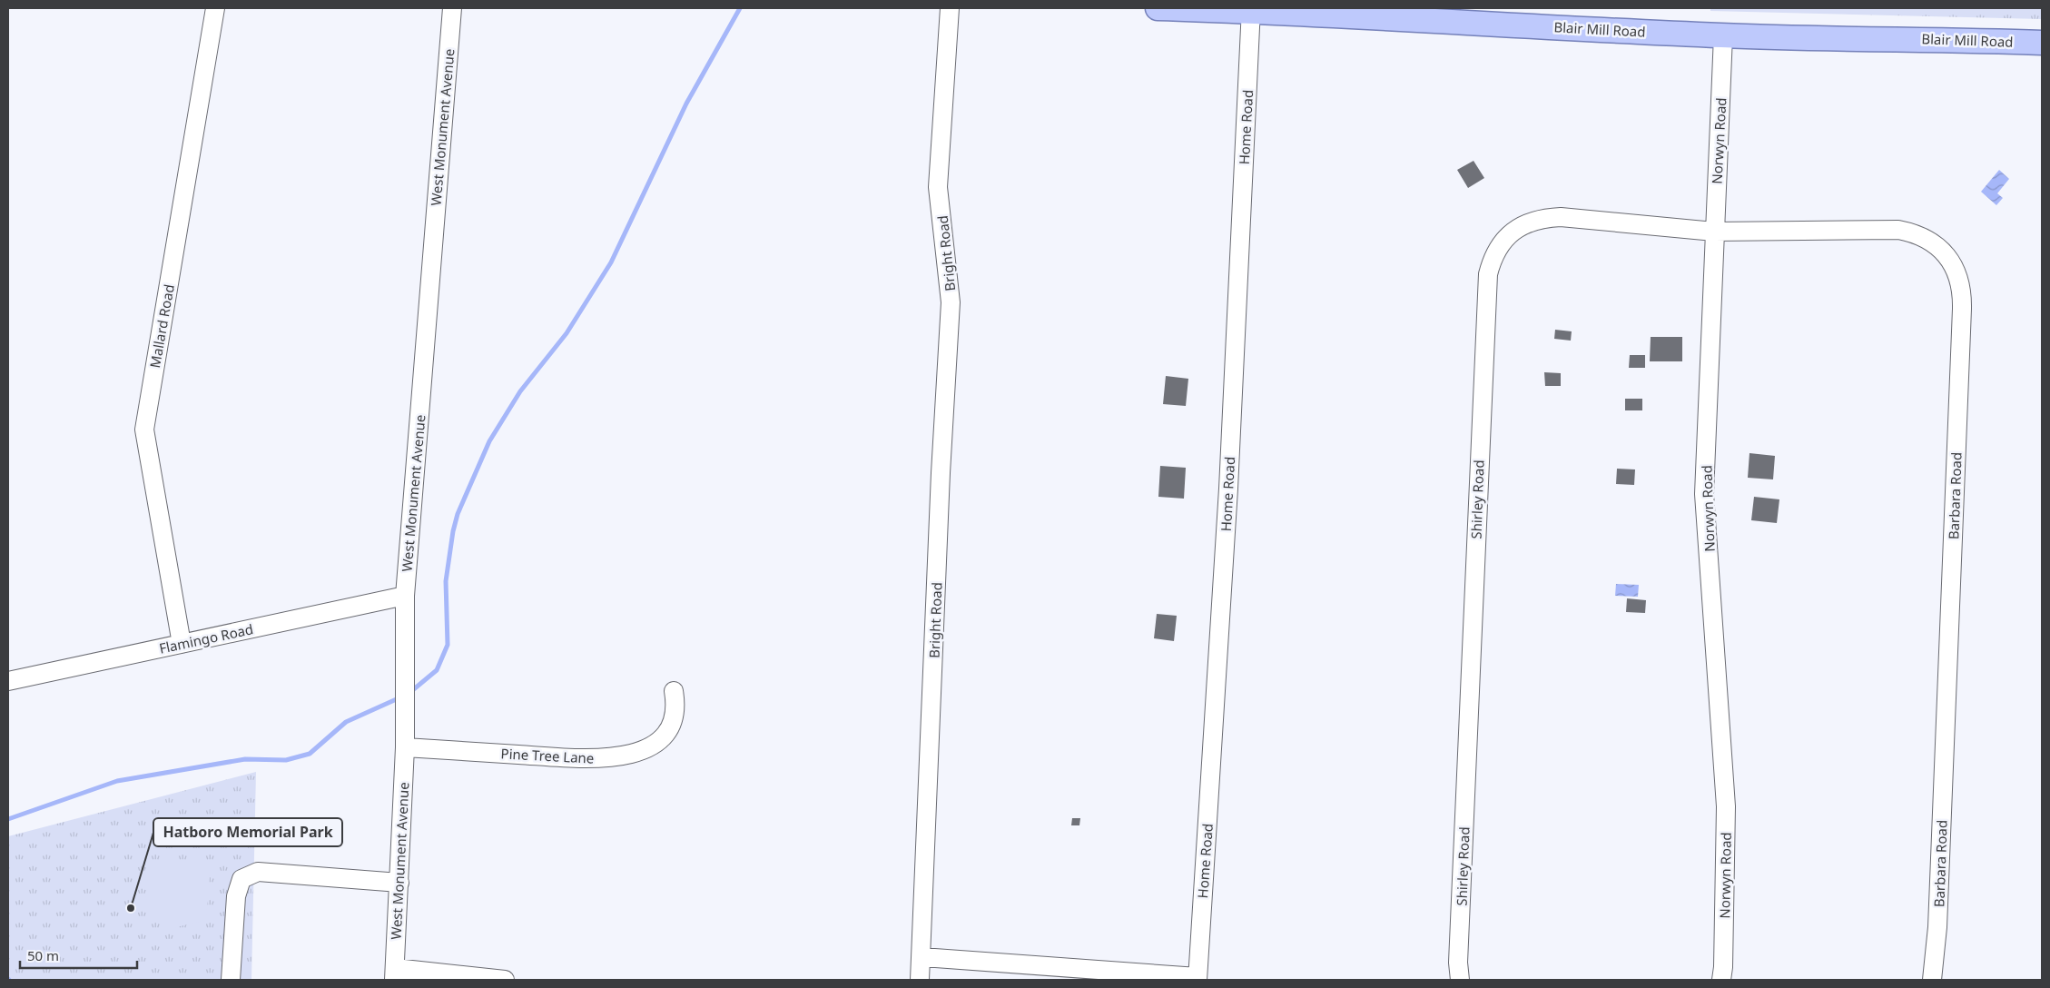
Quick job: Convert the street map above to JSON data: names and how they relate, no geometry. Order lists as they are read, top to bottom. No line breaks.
{"streets":{"main road":["Blair Mill Road"],"street":["West Monument Avenue","Home Road","Norwyn Road","Bright Road","Mallard Road","Barbara Road","Shirley Road","Flamingo Road","Pine Tree Lane"]},"crossings":[["Blair Mill Road","Home Road"],["Blair Mill Road","Norwyn Road"],["West Monument Avenue","Flamingo Road"],["West Monument Avenue","Pine Tree Lane"],["Norwyn Road","Barbara Road"],["Norwyn Road","Shirley Road"],["Mallard Road","Flamingo Road"],["Barbara Road","Shirley Road"]],"places":["Hatboro Memorial Park"],"scale_bar":"50 m"}
